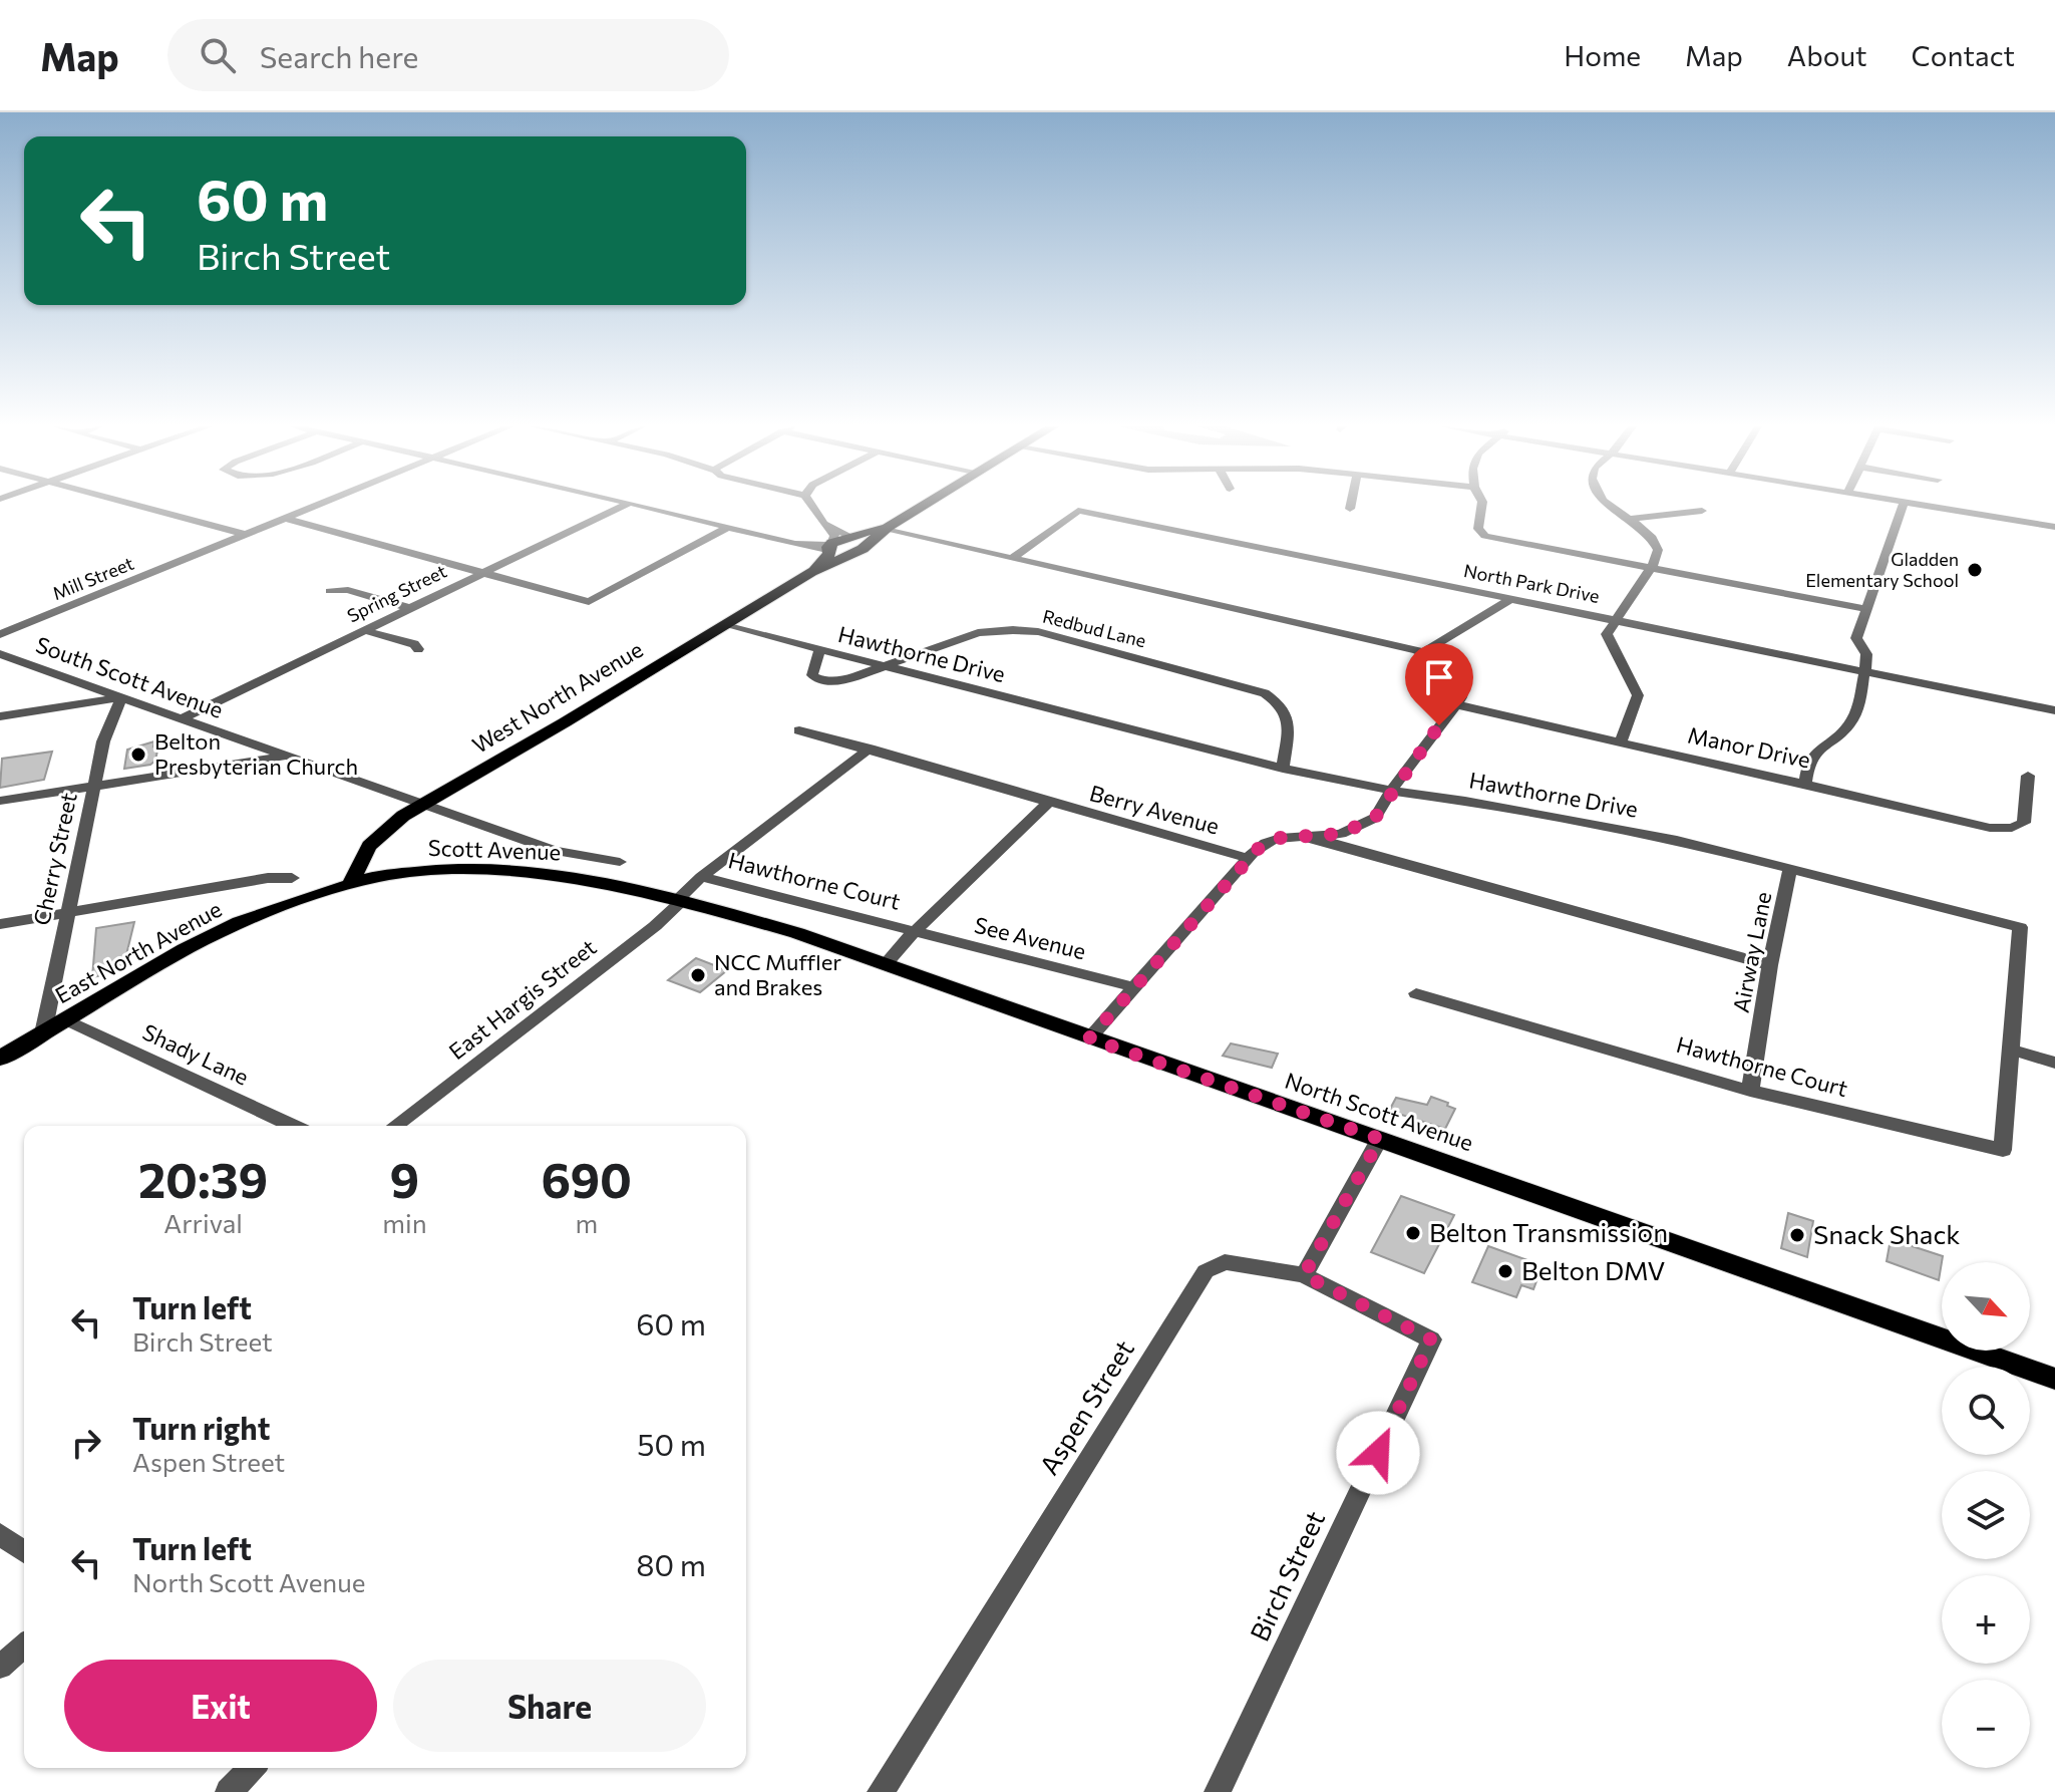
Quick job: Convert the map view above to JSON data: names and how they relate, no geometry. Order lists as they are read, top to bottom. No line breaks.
{"streets":{"main road":["West North Avenue","Scott Avenue","East North Avenue","North Scott Avenue"],"street":["Mill Street","North Park Drive","Spring Street","Redbud Lane","Hawthorne Drive","South Scott Avenue","Manor Drive","Berry Avenue","Cherry Street","Hawthorne Court","See Avenue","Airway Lane","East Hargis Street","Shady Lane","Aspen Street","Birch Street"]},"crossings":[["Spring Street","South Scott Avenue"],["Redbud Lane","Hawthorne Drive"],["Hawthorne Drive","West North Avenue"],["Hawthorne Drive","Hawthorne Court"],["Hawthorne Drive","Airway Lane"],["South Scott Avenue","West North Avenue"],["South Scott Avenue","Cherry Street"],["West North Avenue","Scott Avenue"],["West North Avenue","East North Avenue"],["Berry Avenue","East Hargis Street"],["Scott Avenue","East North Avenue"],["Scott Avenue","East Hargis Street"],["Scott Avenue","North Scott Avenue"],["Cherry Street","East North Avenue"],["Hawthorne Court","See Avenue"],["Hawthorne Court","Airway Lane"],["Hawthorne Court","East Hargis Street"],["East North Avenue","Shady Lane"],["East Hargis Street","North Scott Avenue"],["Aspen Street","Birch Street"]],"places":["Gladden Elementary School","Belton Presbyterian Church","NCC Muffler and Brakes","Belton Transmission","Snack Shack","Belton DMV"],"north":"bottom right","page":{"header":"Map","search":"Search here","nav":["Home","Map","About","Contact"],"turn":["60 m","Birch Street"],"eta":["20:39","Arrival","9","min","690","m"],"map_buttons":["+","−"],"list":[{"name":"Turn left","note":"Birch Street","value":"60 m"},{"name":"Turn right","note":"Aspen Street","value":"50 m"},{"name":"Turn left","note":"North Scott Avenue","value":"80 m"}],"buttons":["Exit","Share"]}}
